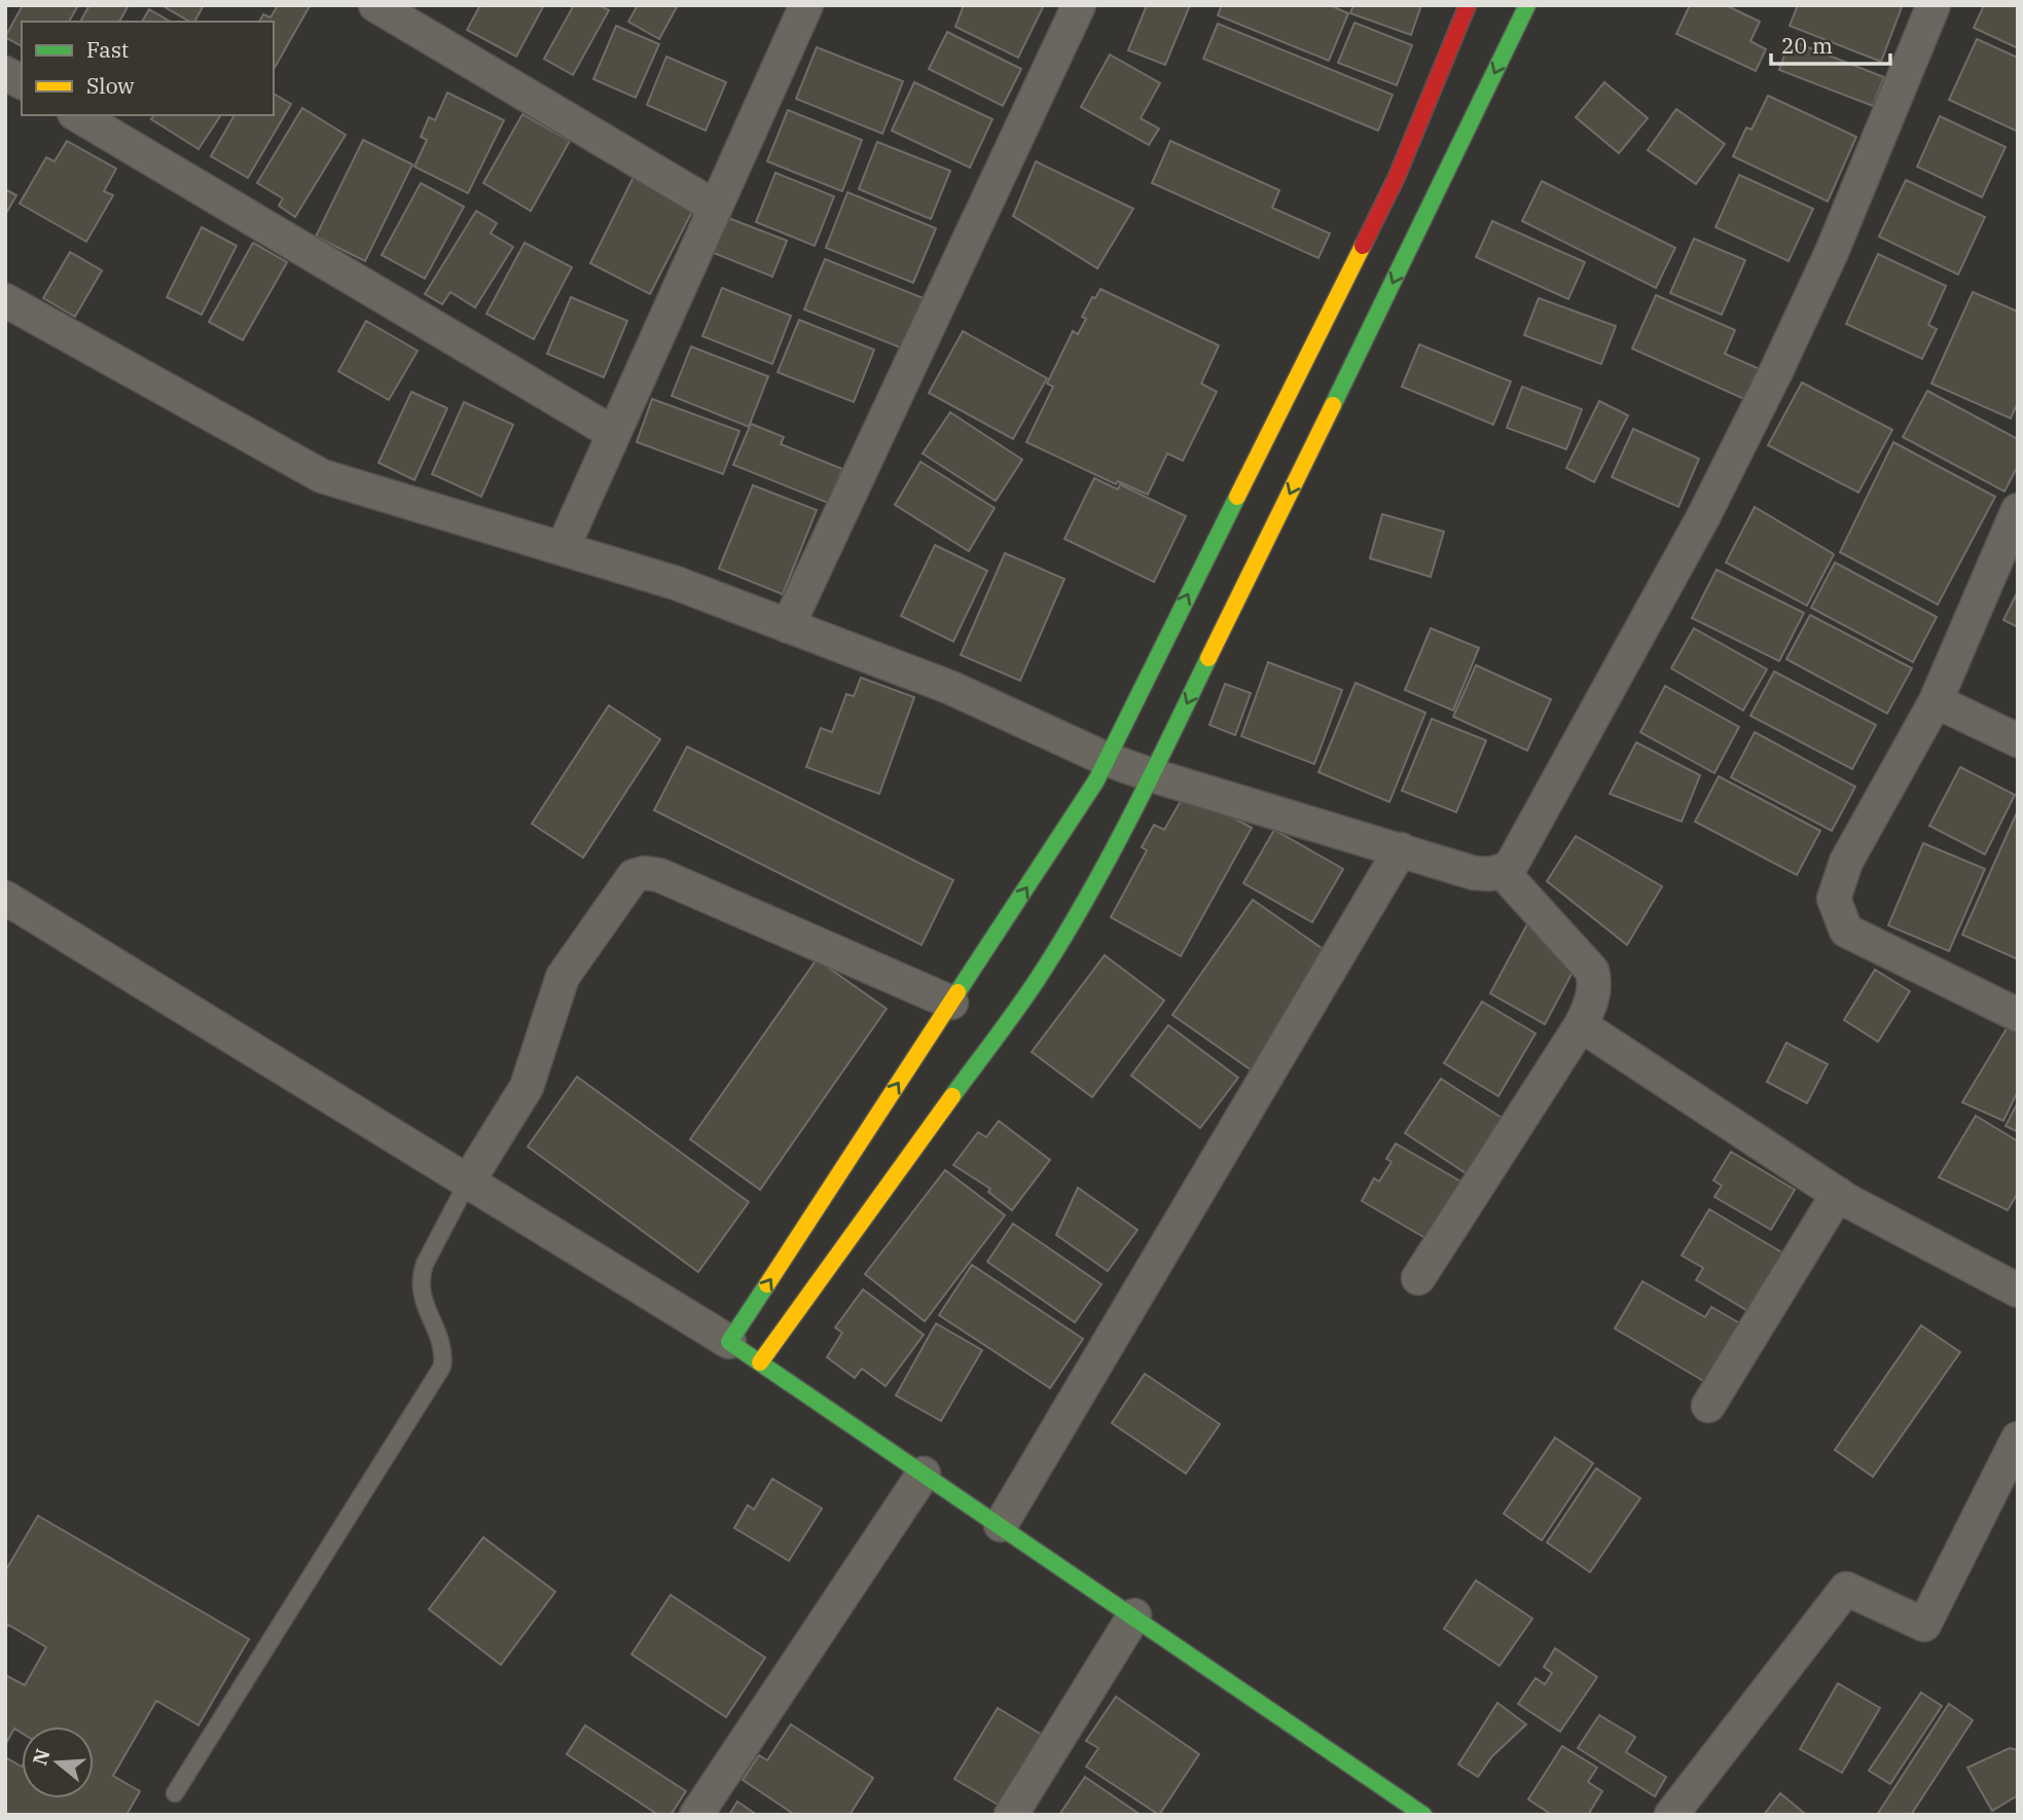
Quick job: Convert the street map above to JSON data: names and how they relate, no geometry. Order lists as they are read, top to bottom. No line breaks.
{"legend":["Fast","Slow"],"scale_bar":"20 m","north":"left"}
